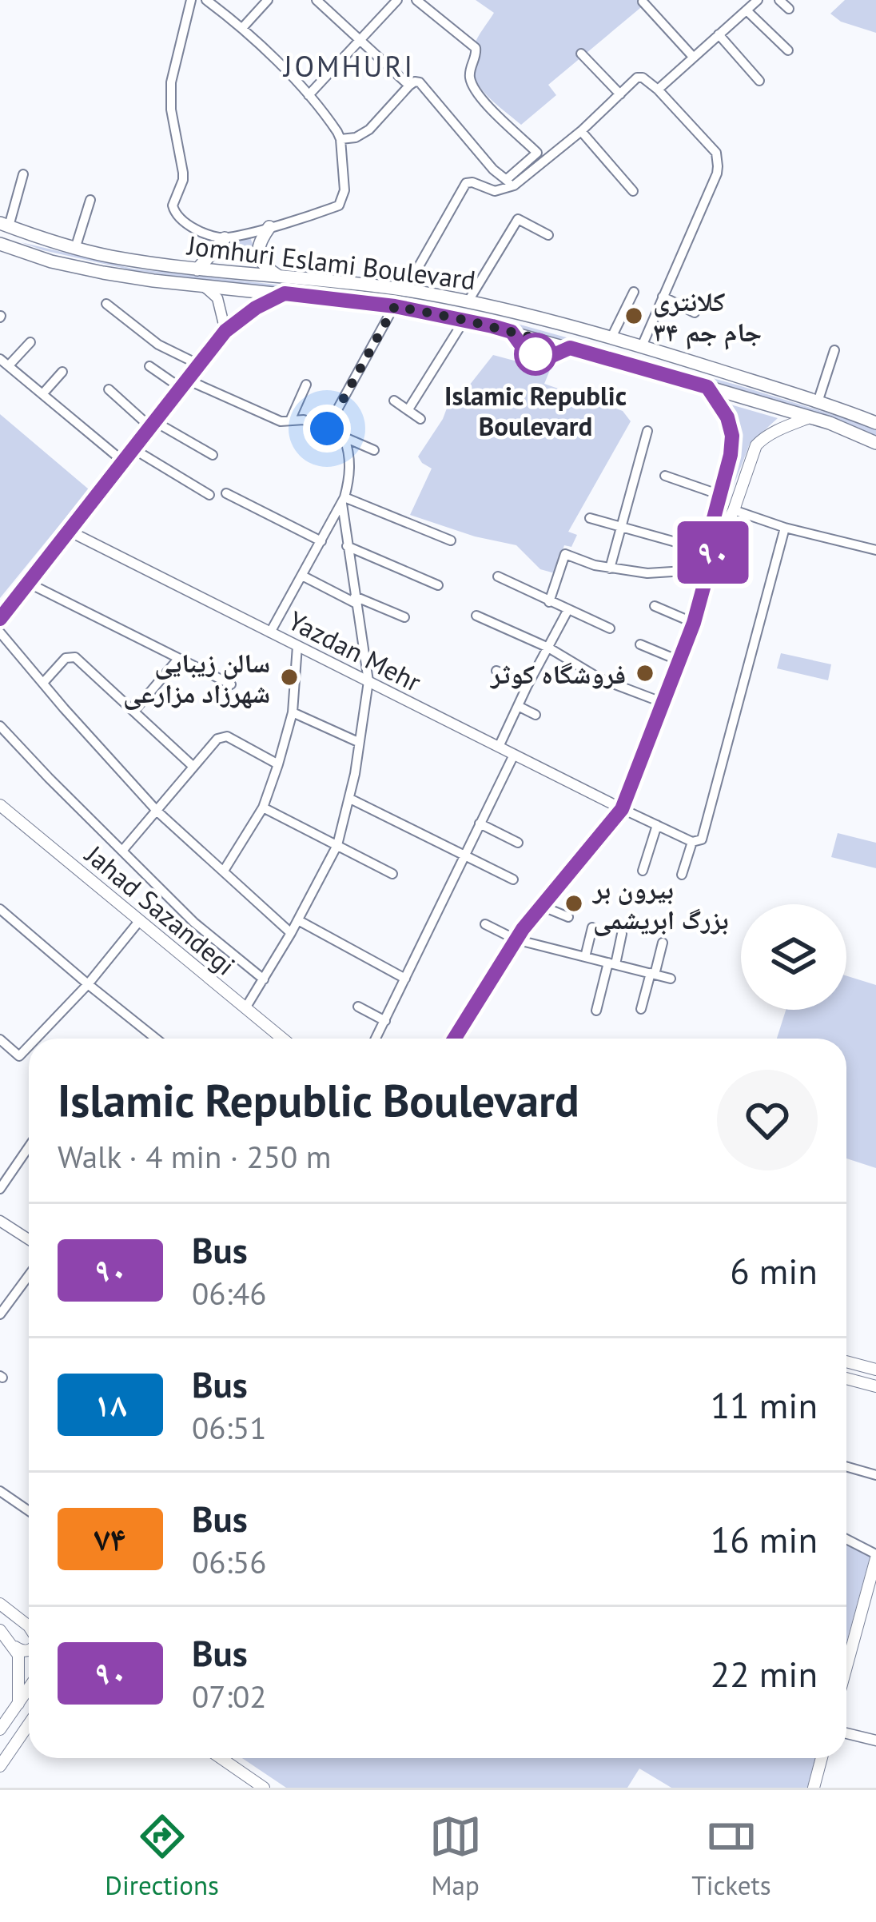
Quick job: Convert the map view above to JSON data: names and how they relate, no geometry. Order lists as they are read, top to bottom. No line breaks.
{"streets":{"main road":["Jomhuri Eslami Boulevard","Jahad Sazandegi"],"street":["Yazdan Mehr"]},"districts":["JOMHURI"],"places":["کلانتری ۳۴ جام جم","Islamic Republic Boulevard","فروشگاه کوثر","سالن زیبایی شهرزاد مزارعی","بیرون بر بزرگ ابریشمی"],"lines":["bus line ۹۰"],"page":{"on_map":"۹۰","heading":["Islamic Republic Boulevard","Walk · 4 min · 250 m"],"list":[{"mark":"۹۰","name":"Bus","note":"06:46","value":"6 min"},{"mark":"۱۸","name":"Bus","note":"06:51","value":"11 min"},{"mark":"۷۴","name":"Bus","note":"06:56","value":"16 min"},{"mark":"۹۰","name":"Bus","note":"07:02","value":"22 min"}],"tabs":["Directions","Map","Tickets"]}}
